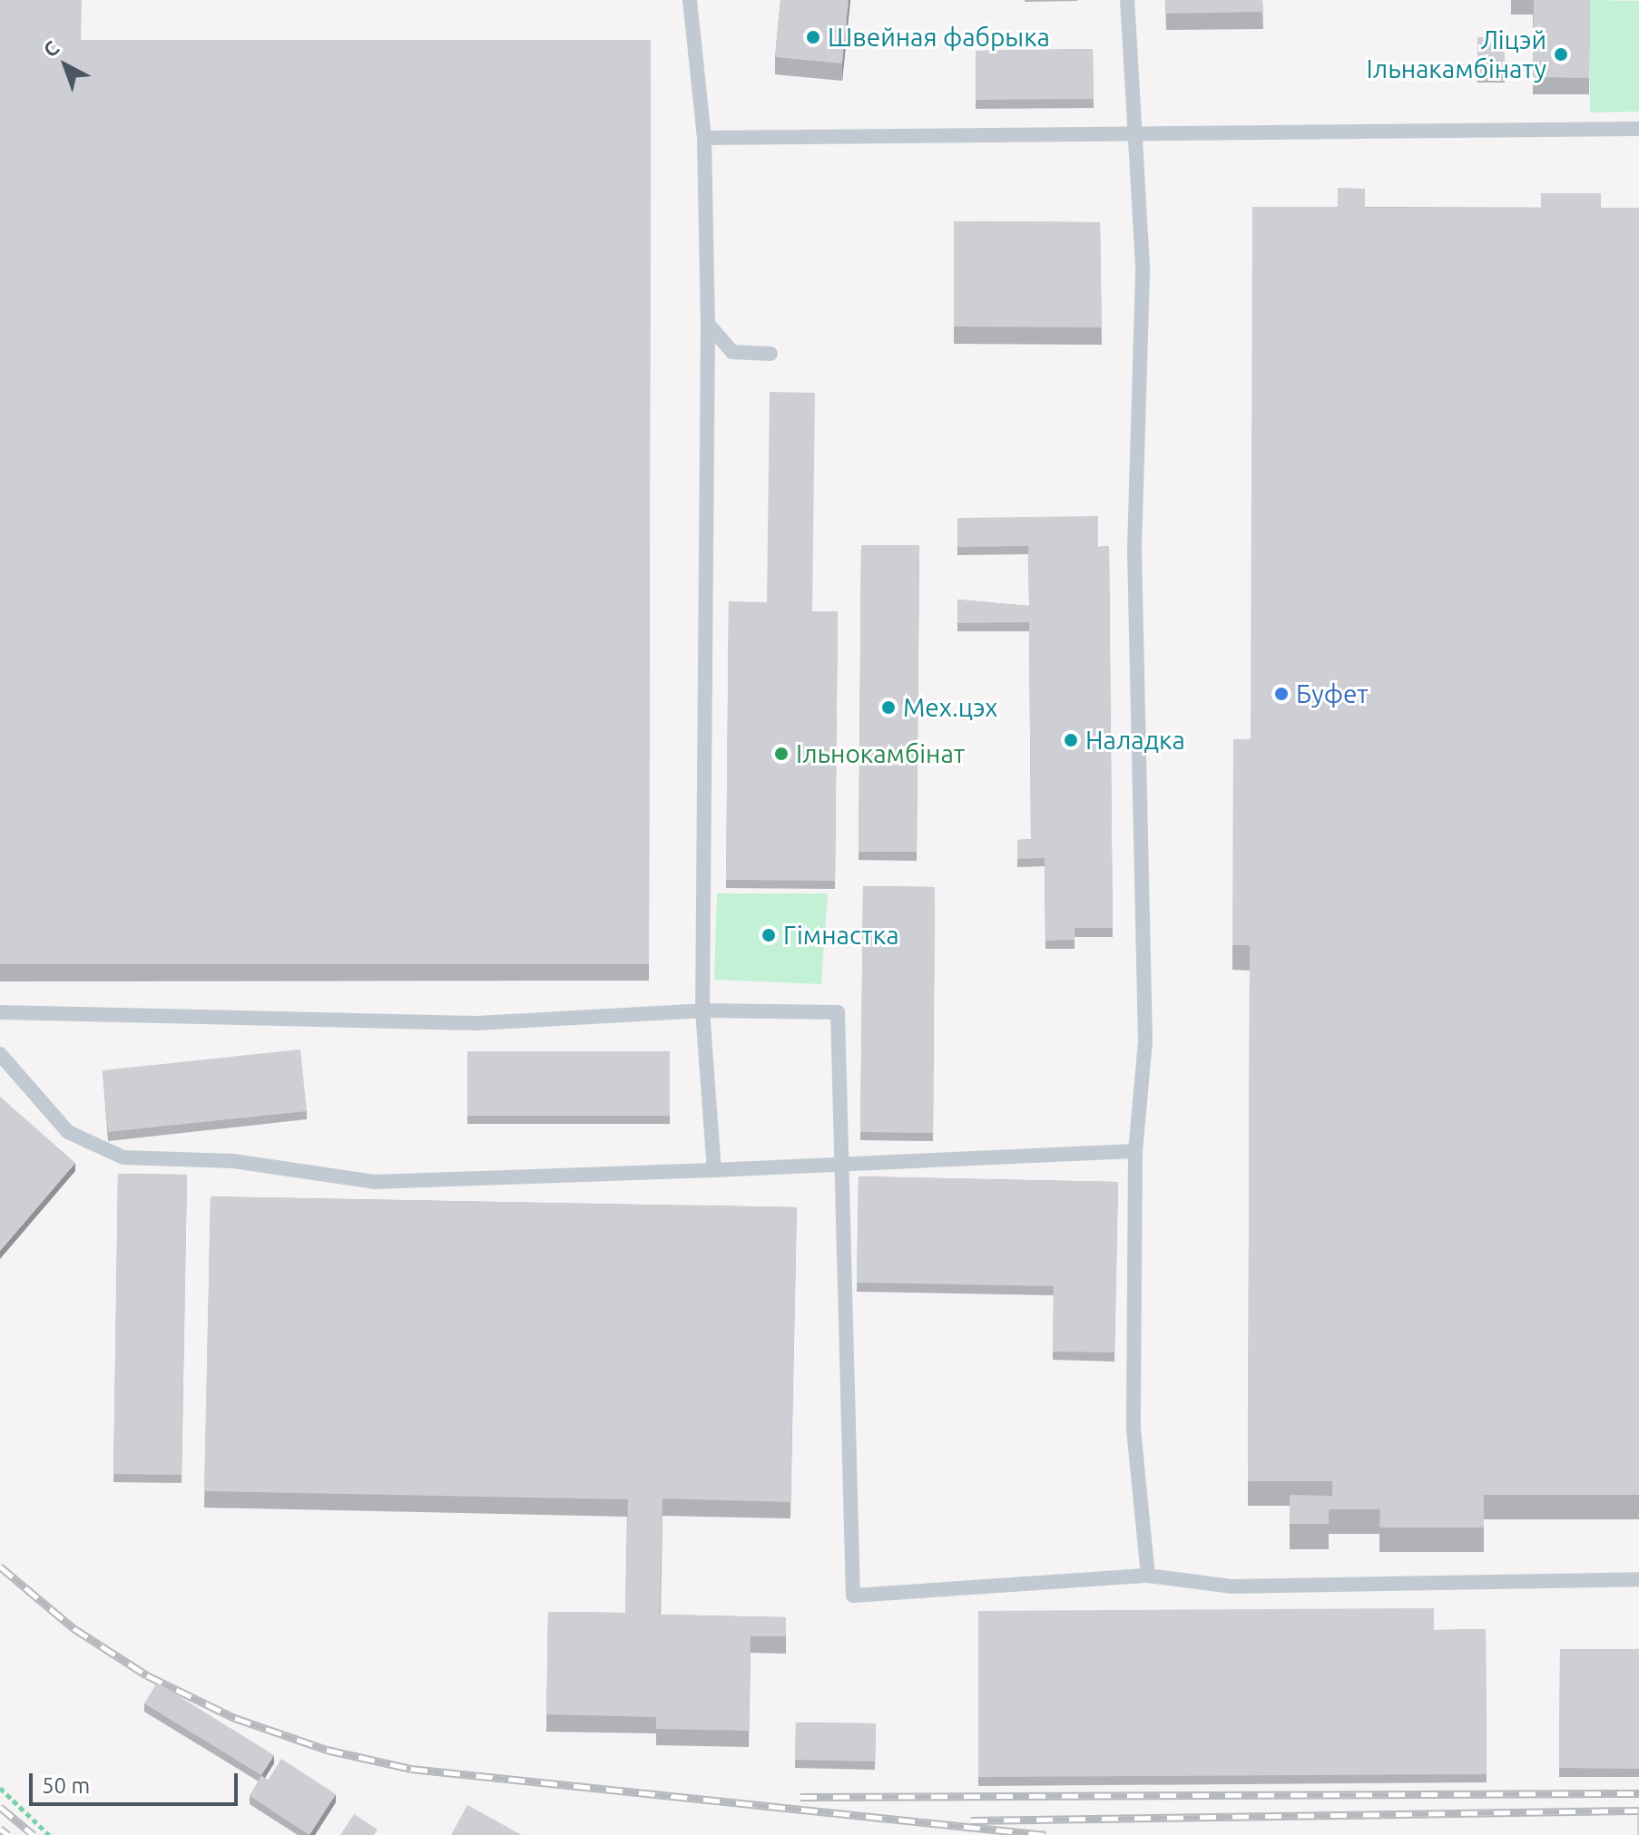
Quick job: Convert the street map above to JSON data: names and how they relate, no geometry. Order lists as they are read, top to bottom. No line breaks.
{"places":["Швейная фабрыка","Ліцэй Ільнакамбінату","Буфет","Мех.цэх","Наладка","Ільнокамбінат","Гімнастка"],"scale_bar":"50 m","north":"top left"}
